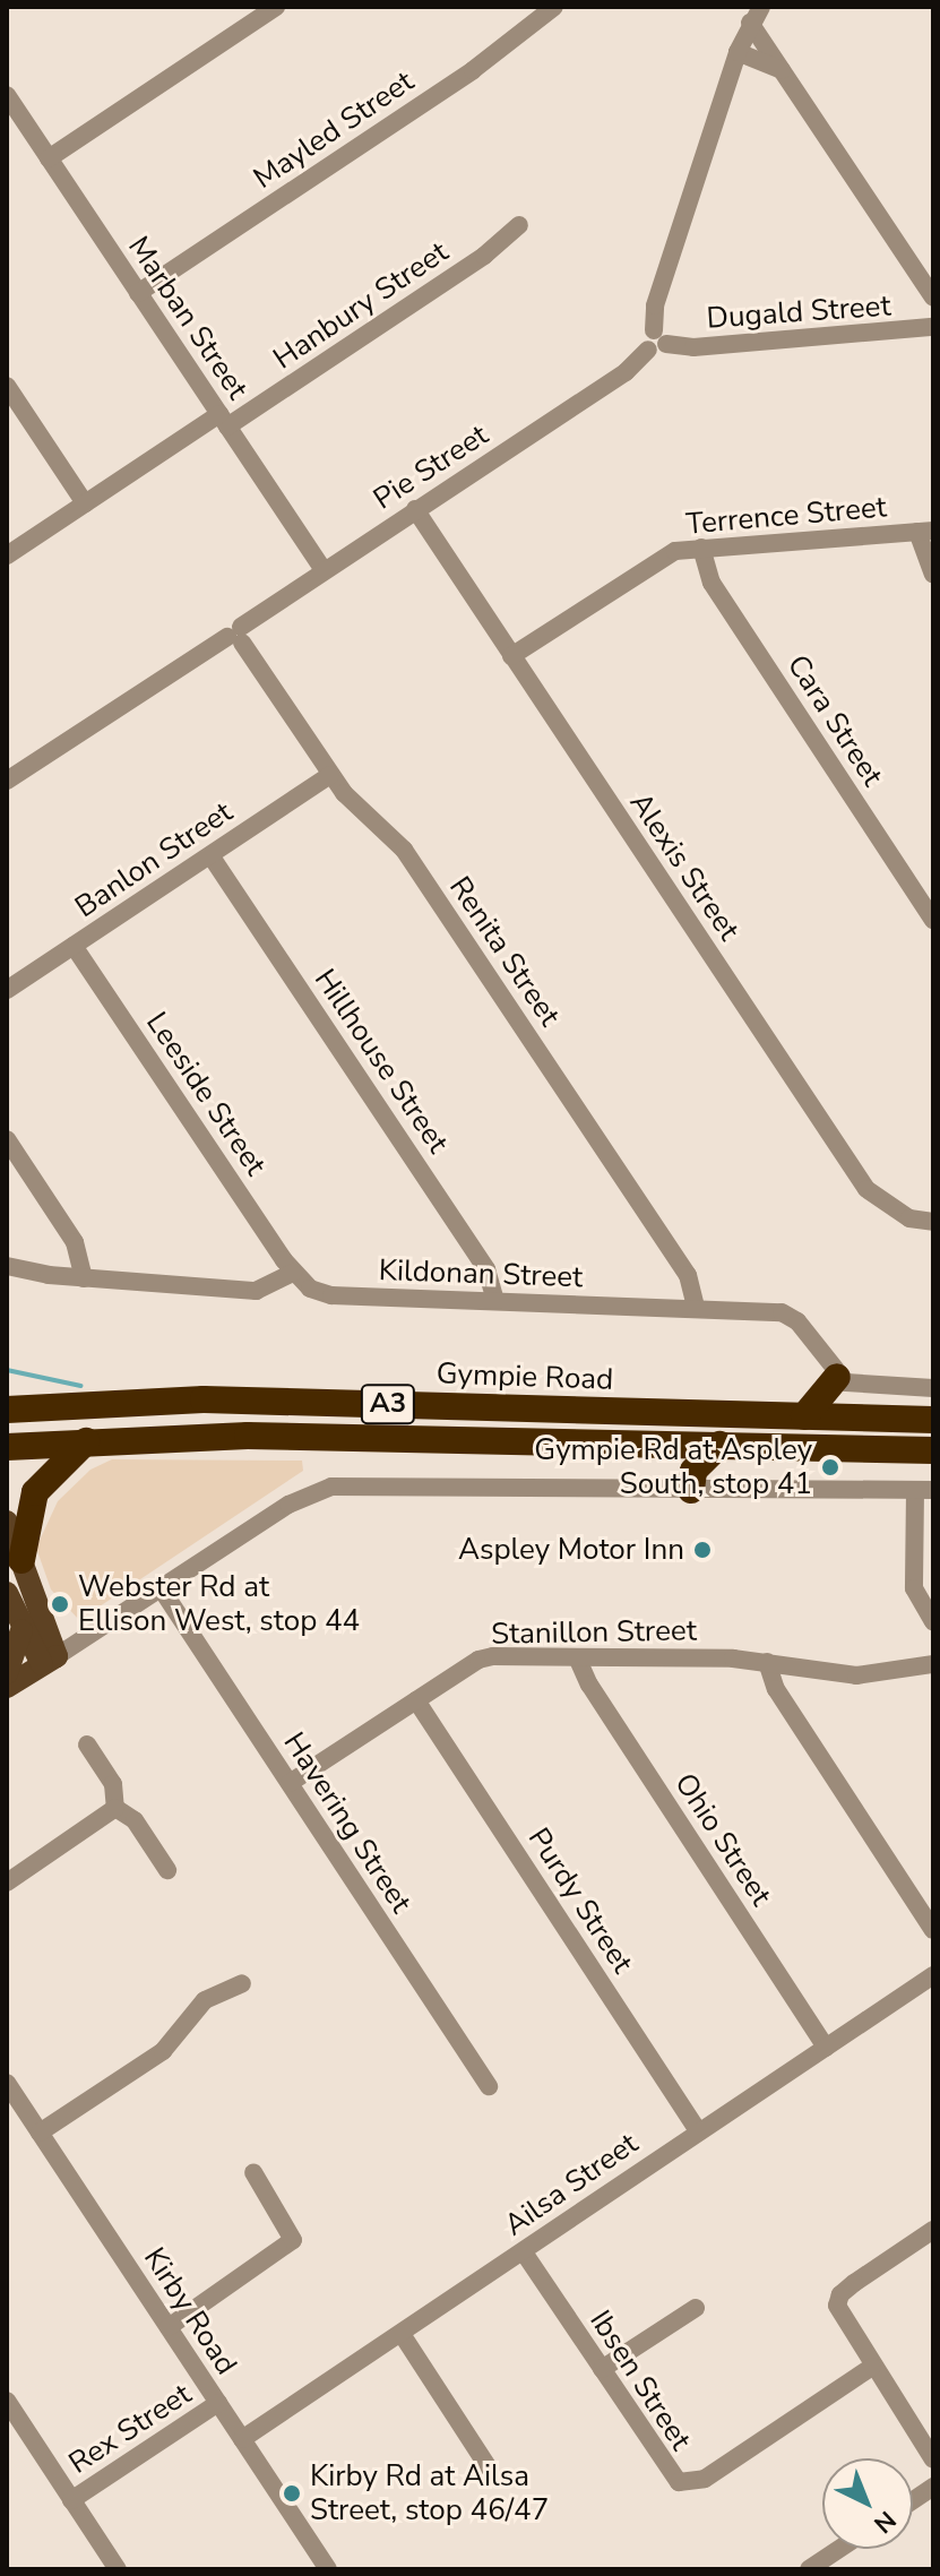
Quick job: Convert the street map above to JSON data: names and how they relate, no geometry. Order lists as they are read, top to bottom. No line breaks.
{"streets":{"highway":["Gympie Road","A3"],"street":["Mayled Street","Hanbury Street","Dugald Street","Marban Street","Pie Street","Terrence Street","Cara Street","Banlon Street","Alexis Street","Renita Street","Hillhouse Street","Leeside Street","Kildonan Street","Stanillon Street","Havering Street","Ohio Street","Purdy Street","Ailsa Street","Kirby Road","Ibsen Street","Rex Street"]},"crossings":[["Mayled Street","Marban Street"],["Hanbury Street","Marban Street"],["Dugald Street","Pie Street"],["Marban Street","Pie Street"],["Pie Street","Alexis Street"],["Pie Street","Renita Street"],["Terrence Street","Cara Street"],["Terrence Street","Alexis Street"],["Banlon Street","Renita Street"],["Banlon Street","Hillhouse Street"],["Banlon Street","Leeside Street"],["Renita Street","Kildonan Street"],["Hillhouse Street","Kildonan Street"],["Leeside Street","Kildonan Street"],["Stanillon Street","Havering Street"],["Stanillon Street","Ohio Street"],["Stanillon Street","Purdy Street"],["Ohio Street","Ailsa Street"],["Purdy Street","Ailsa Street"],["Ailsa Street","Kirby Road"],["Ailsa Street","Ibsen Street"],["Kirby Road","Rex Street"]],"places":["Gympie Rd at Aspley South, stop 41","Aspley Motor Inn","Webster Rd at Ellison West, stop 44","Kirby Rd at Ailsa Street, stop 46/47"],"north":"bottom right"}
